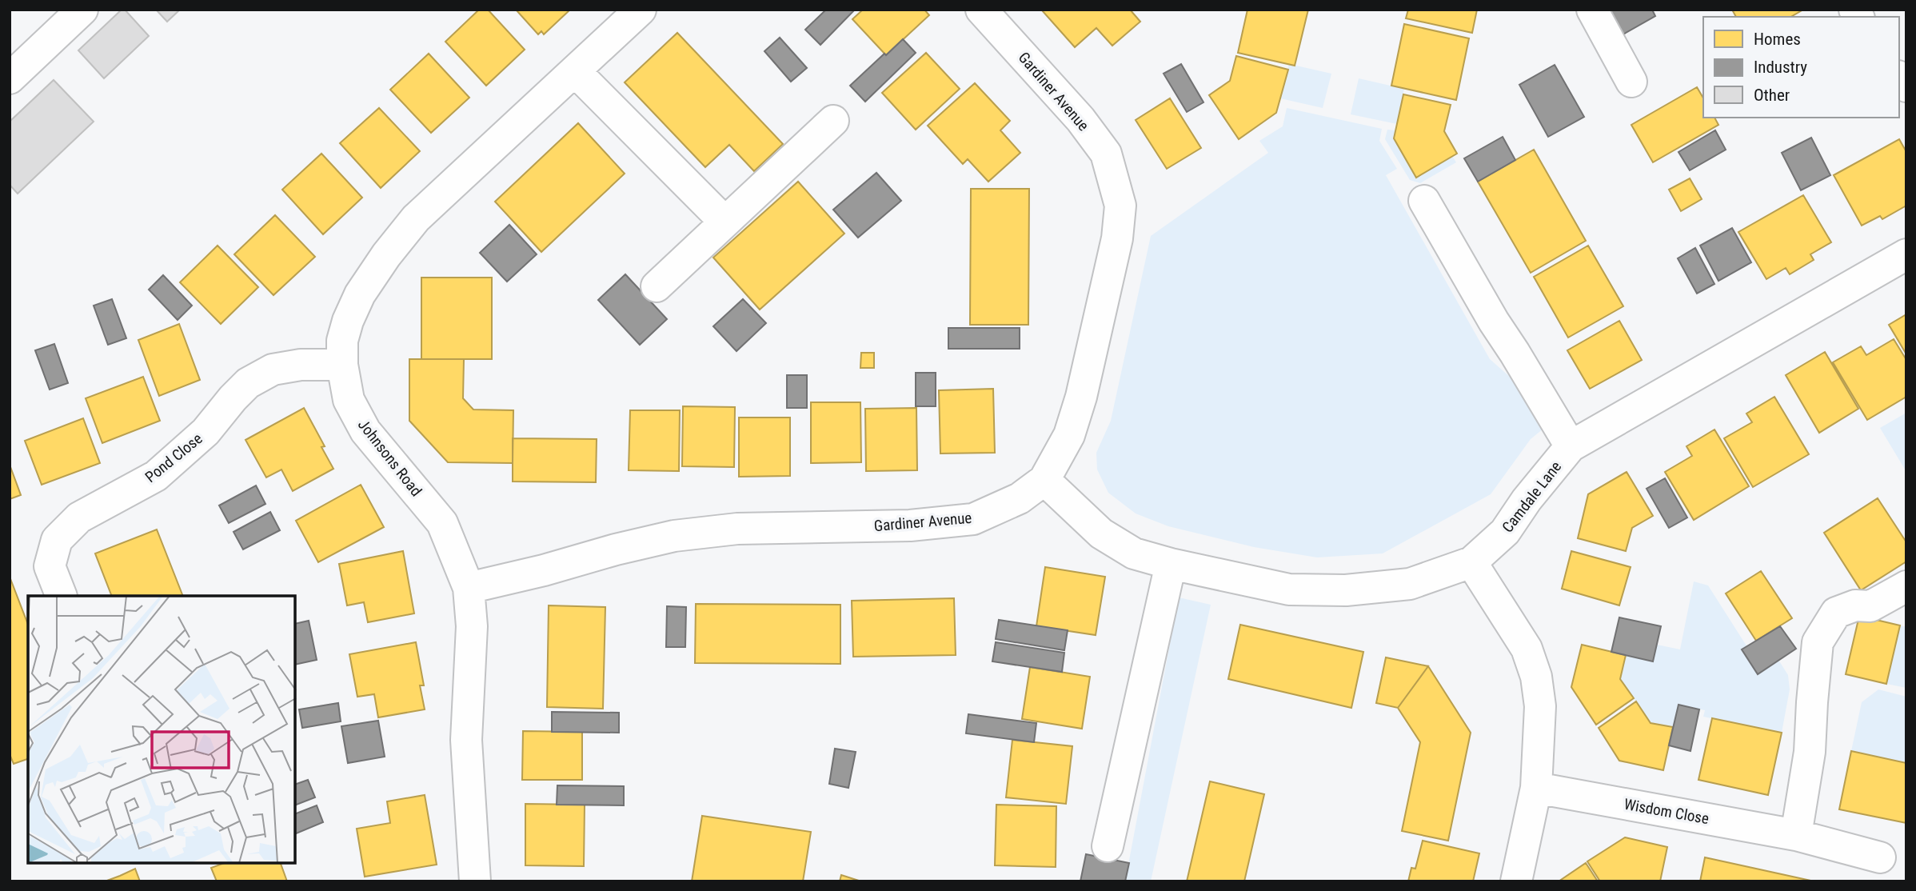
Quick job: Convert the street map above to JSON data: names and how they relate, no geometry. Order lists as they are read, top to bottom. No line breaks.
{"streets":{"street":["Gardiner Avenue","Pond Close","Johnsons Road","Camdale Lane","Wisdom Close"]},"crossings":[["Gardiner Avenue","Johnsons Road"],["Gardiner Avenue","Camdale Lane"],["Pond Close","Johnsons Road"]],"legend":["Homes","Industry","Other"]}
